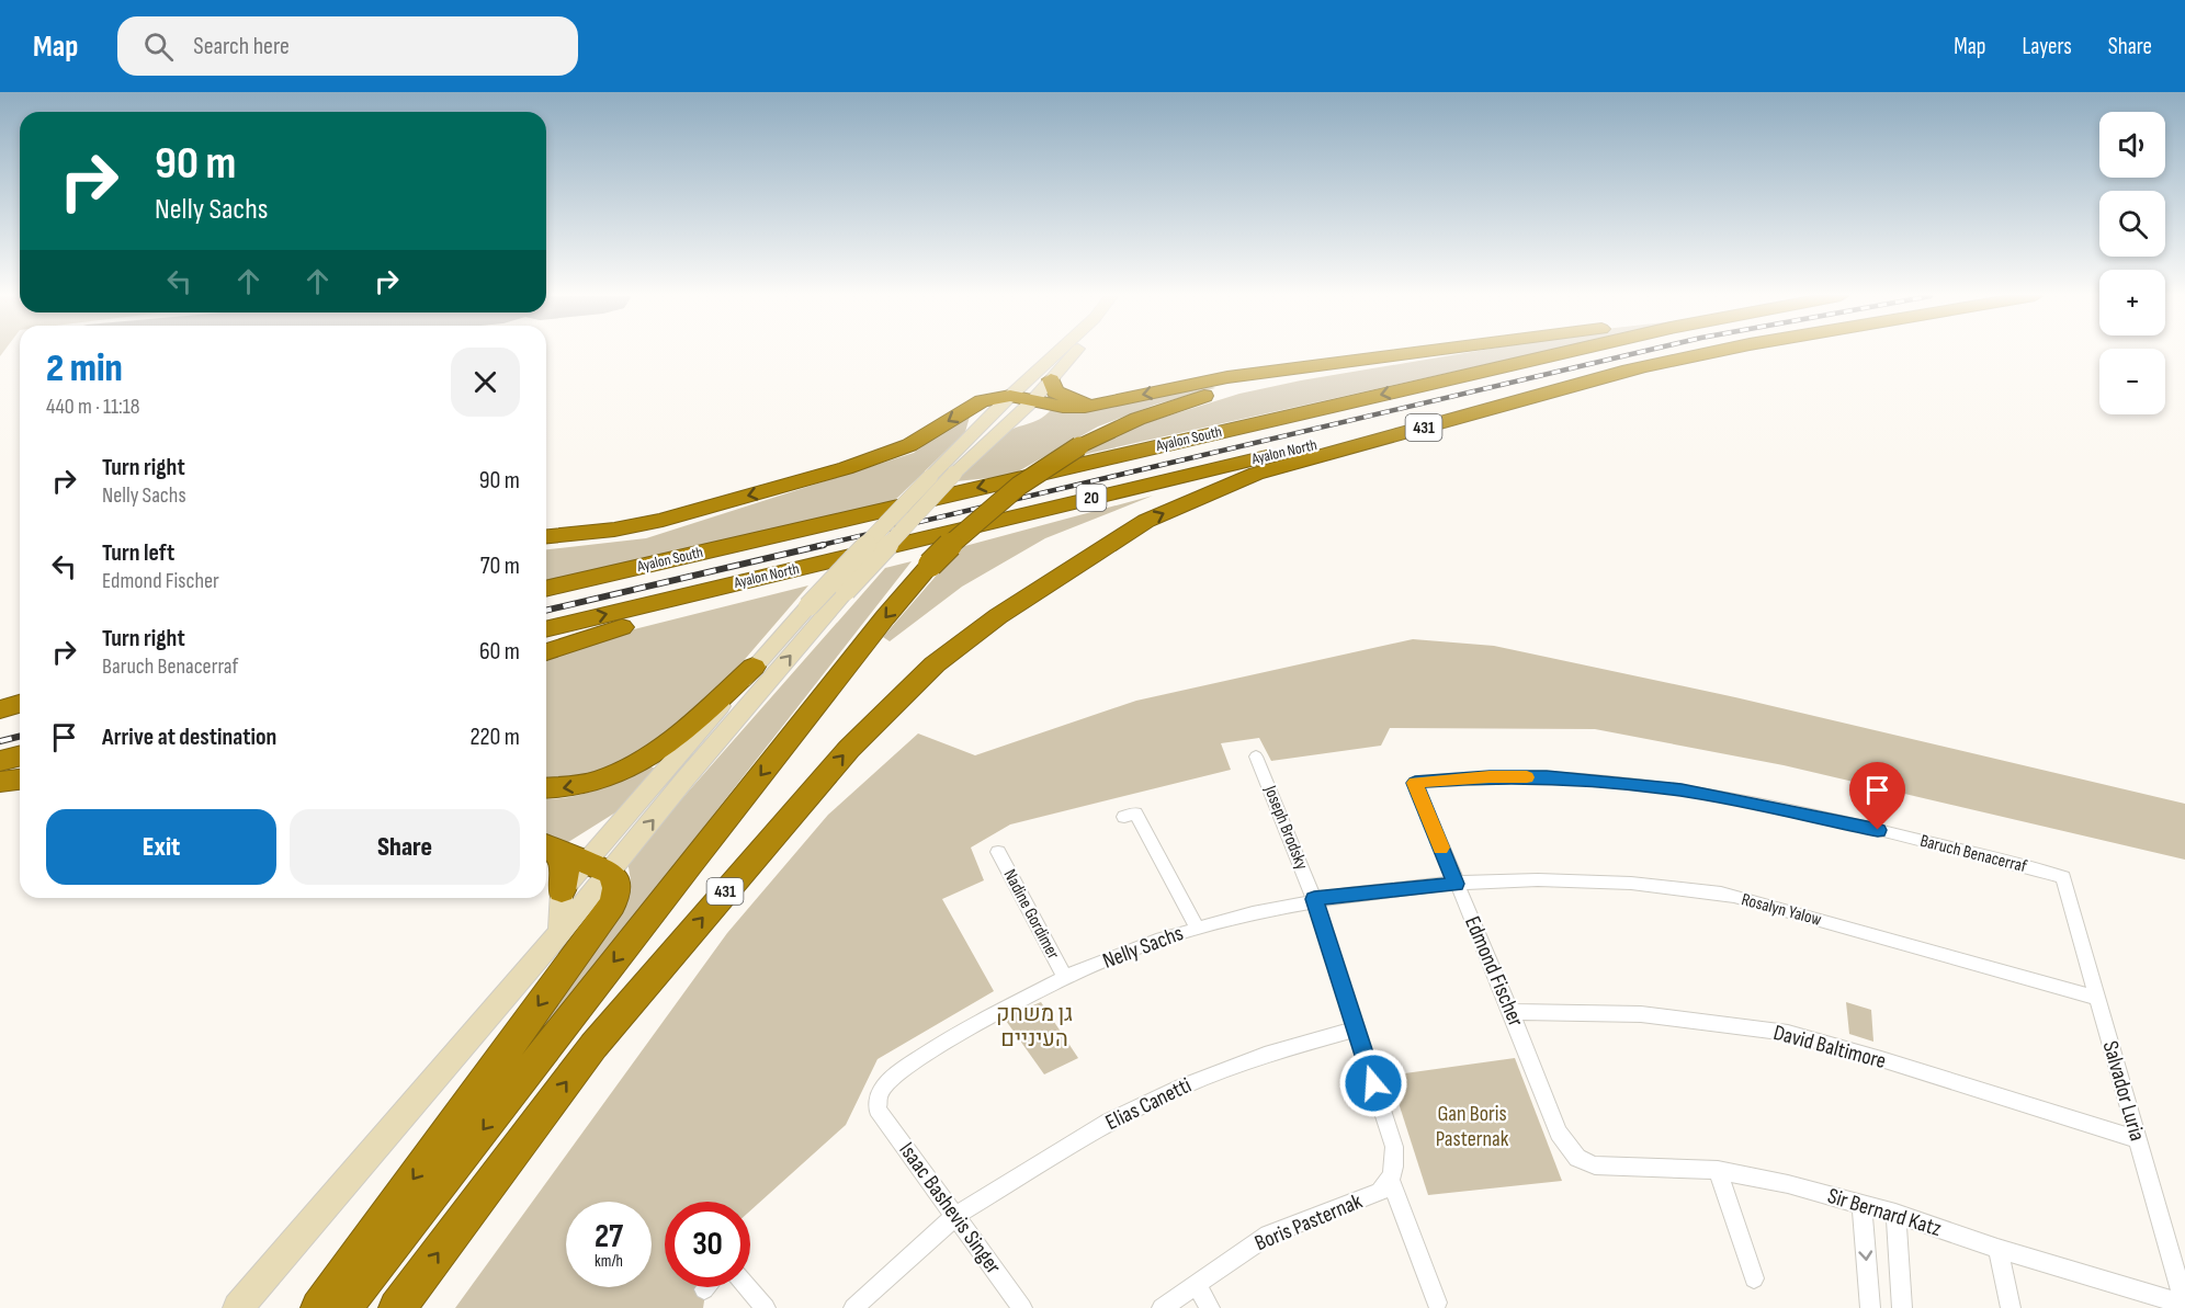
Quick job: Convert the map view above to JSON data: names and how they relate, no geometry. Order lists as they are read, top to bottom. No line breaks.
{"streets":{"highway":["431","Ayalon South","Ayalon North","20"],"street":["Joseph Brodsky","Baruch Benacerraf","Rosalyn Yalow","Nadine Gordimer","Nelly Sachs","Edmond Fischer","David Baltimore","Salvador Luria","Elias Canetti","Isaac Bashevis Singer","Sir Bernard Katz","Boris Pasternak"]},"crossings":[["431","Ayalon North"],["Joseph Brodsky","Nelly Sachs"],["Joseph Brodsky","Elias Canetti"],["Joseph Brodsky","Boris Pasternak"],["Baruch Benacerraf","Edmond Fischer"],["Baruch Benacerraf","Salvador Luria"],["Rosalyn Yalow","Nelly Sachs"],["Rosalyn Yalow","Edmond Fischer"],["Rosalyn Yalow","Salvador Luria"],["Nadine Gordimer","Nelly Sachs"],["Nelly Sachs","Edmond Fischer"],["Nelly Sachs","Isaac Bashevis Singer"],["Edmond Fischer","David Baltimore"],["Edmond Fischer","Sir Bernard Katz"],["David Baltimore","Salvador Luria"],["Salvador Luria","Sir Bernard Katz"],["Elias Canetti","Isaac Bashevis Singer"]],"parks":["גן משחק העיניים","Gan Boris Pasternak"],"page":{"header":"Map","search":"Search here","nav":["Map","Layers","Share"],"map_buttons":["+","−"],"turn":["90 m","Nelly Sachs"],"heading":["2 min","440 m · 11:18"],"list":[{"name":"Turn right","note":"Nelly Sachs","value":"90 m"},{"name":"Turn left","note":"Edmond Fischer","value":"70 m"},{"name":"Turn right","note":"Baruch Benacerraf","value":"60 m"},{"name":"Arrive at destination","value":"220 m"}],"buttons":["Exit","Share"],"speed":"27 km/h","limit":"30"}}
